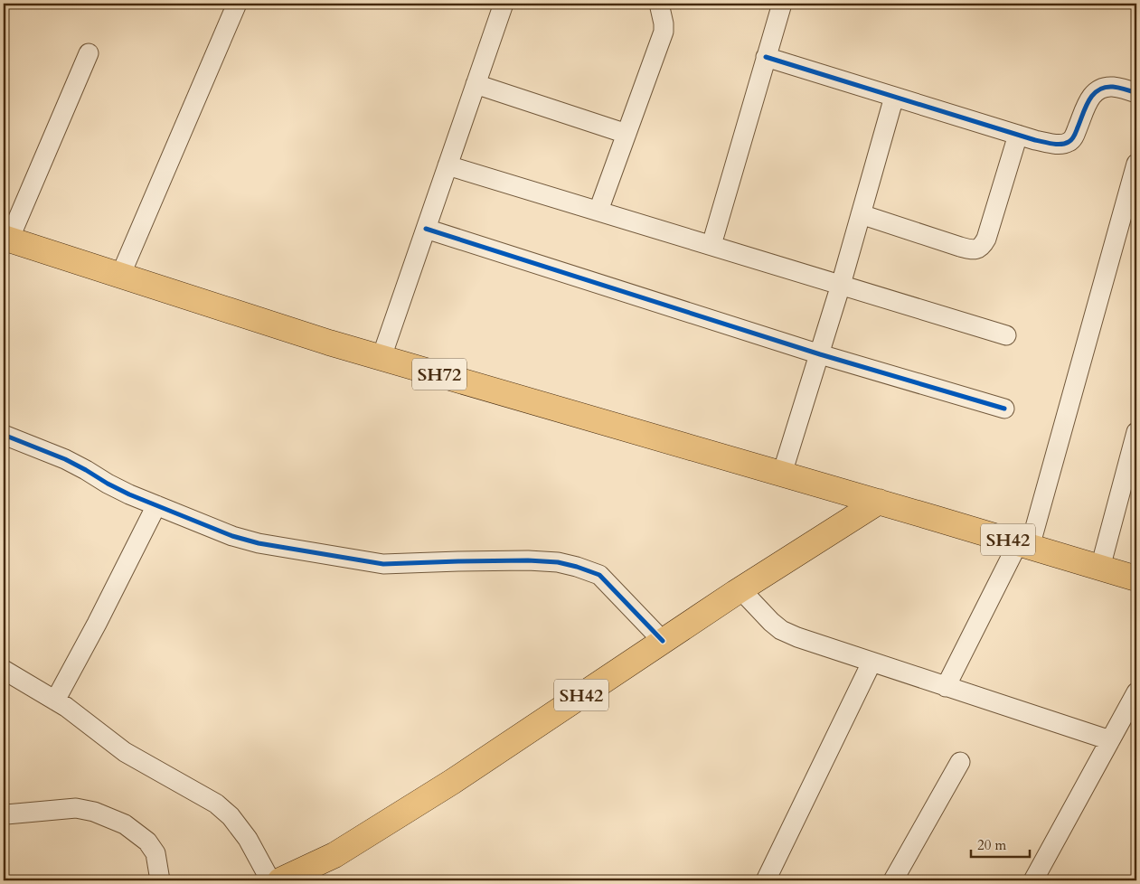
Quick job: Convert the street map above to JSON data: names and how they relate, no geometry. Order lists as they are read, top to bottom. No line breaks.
{"streets":{"main road":["SH72","SH42"]},"crossings":[["SH72","SH42"]],"scale_bar":"20 m"}
